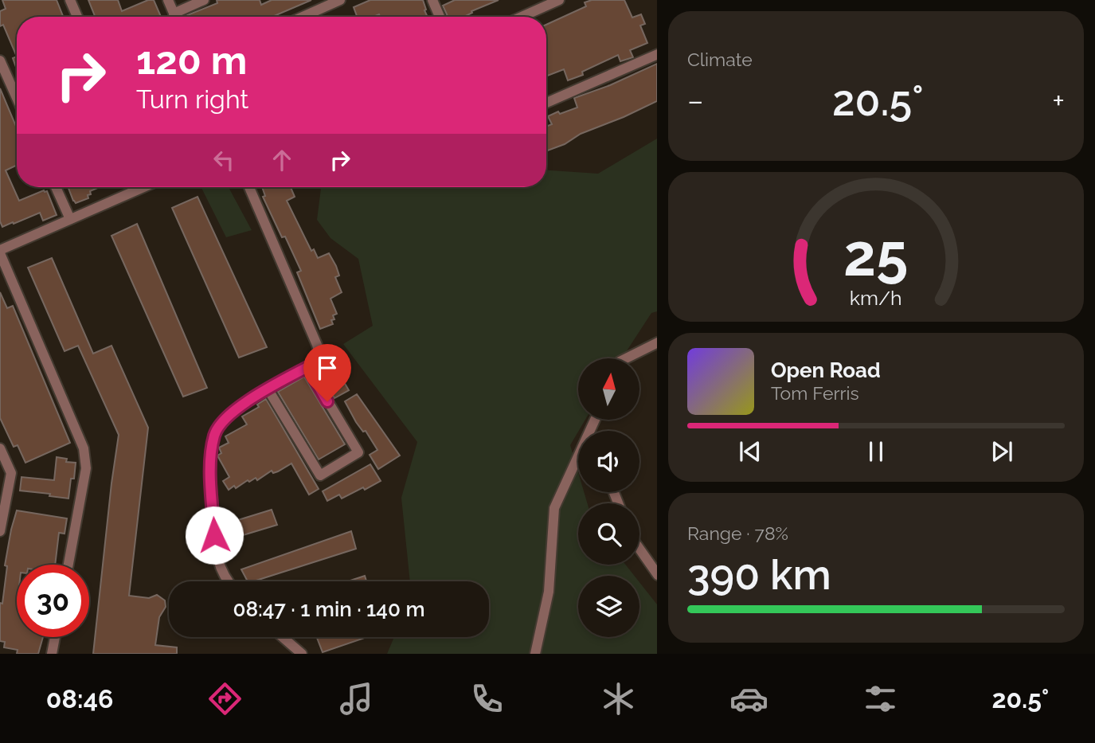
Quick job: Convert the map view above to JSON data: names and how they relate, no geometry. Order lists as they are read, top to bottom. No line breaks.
{"north":"top","page":{"tile":["Climate",["Range · 78%","390 km"]],"turn":["120 m","Turn right"],"heat":["−","20.5°","+"],"song":["Open Road","Tom Ferris"],"limit":"30","trip":"08:47 · 1 min · 140 m","tabs":["08:46","20.5°"],"gauge":["25","km/h"]}}
